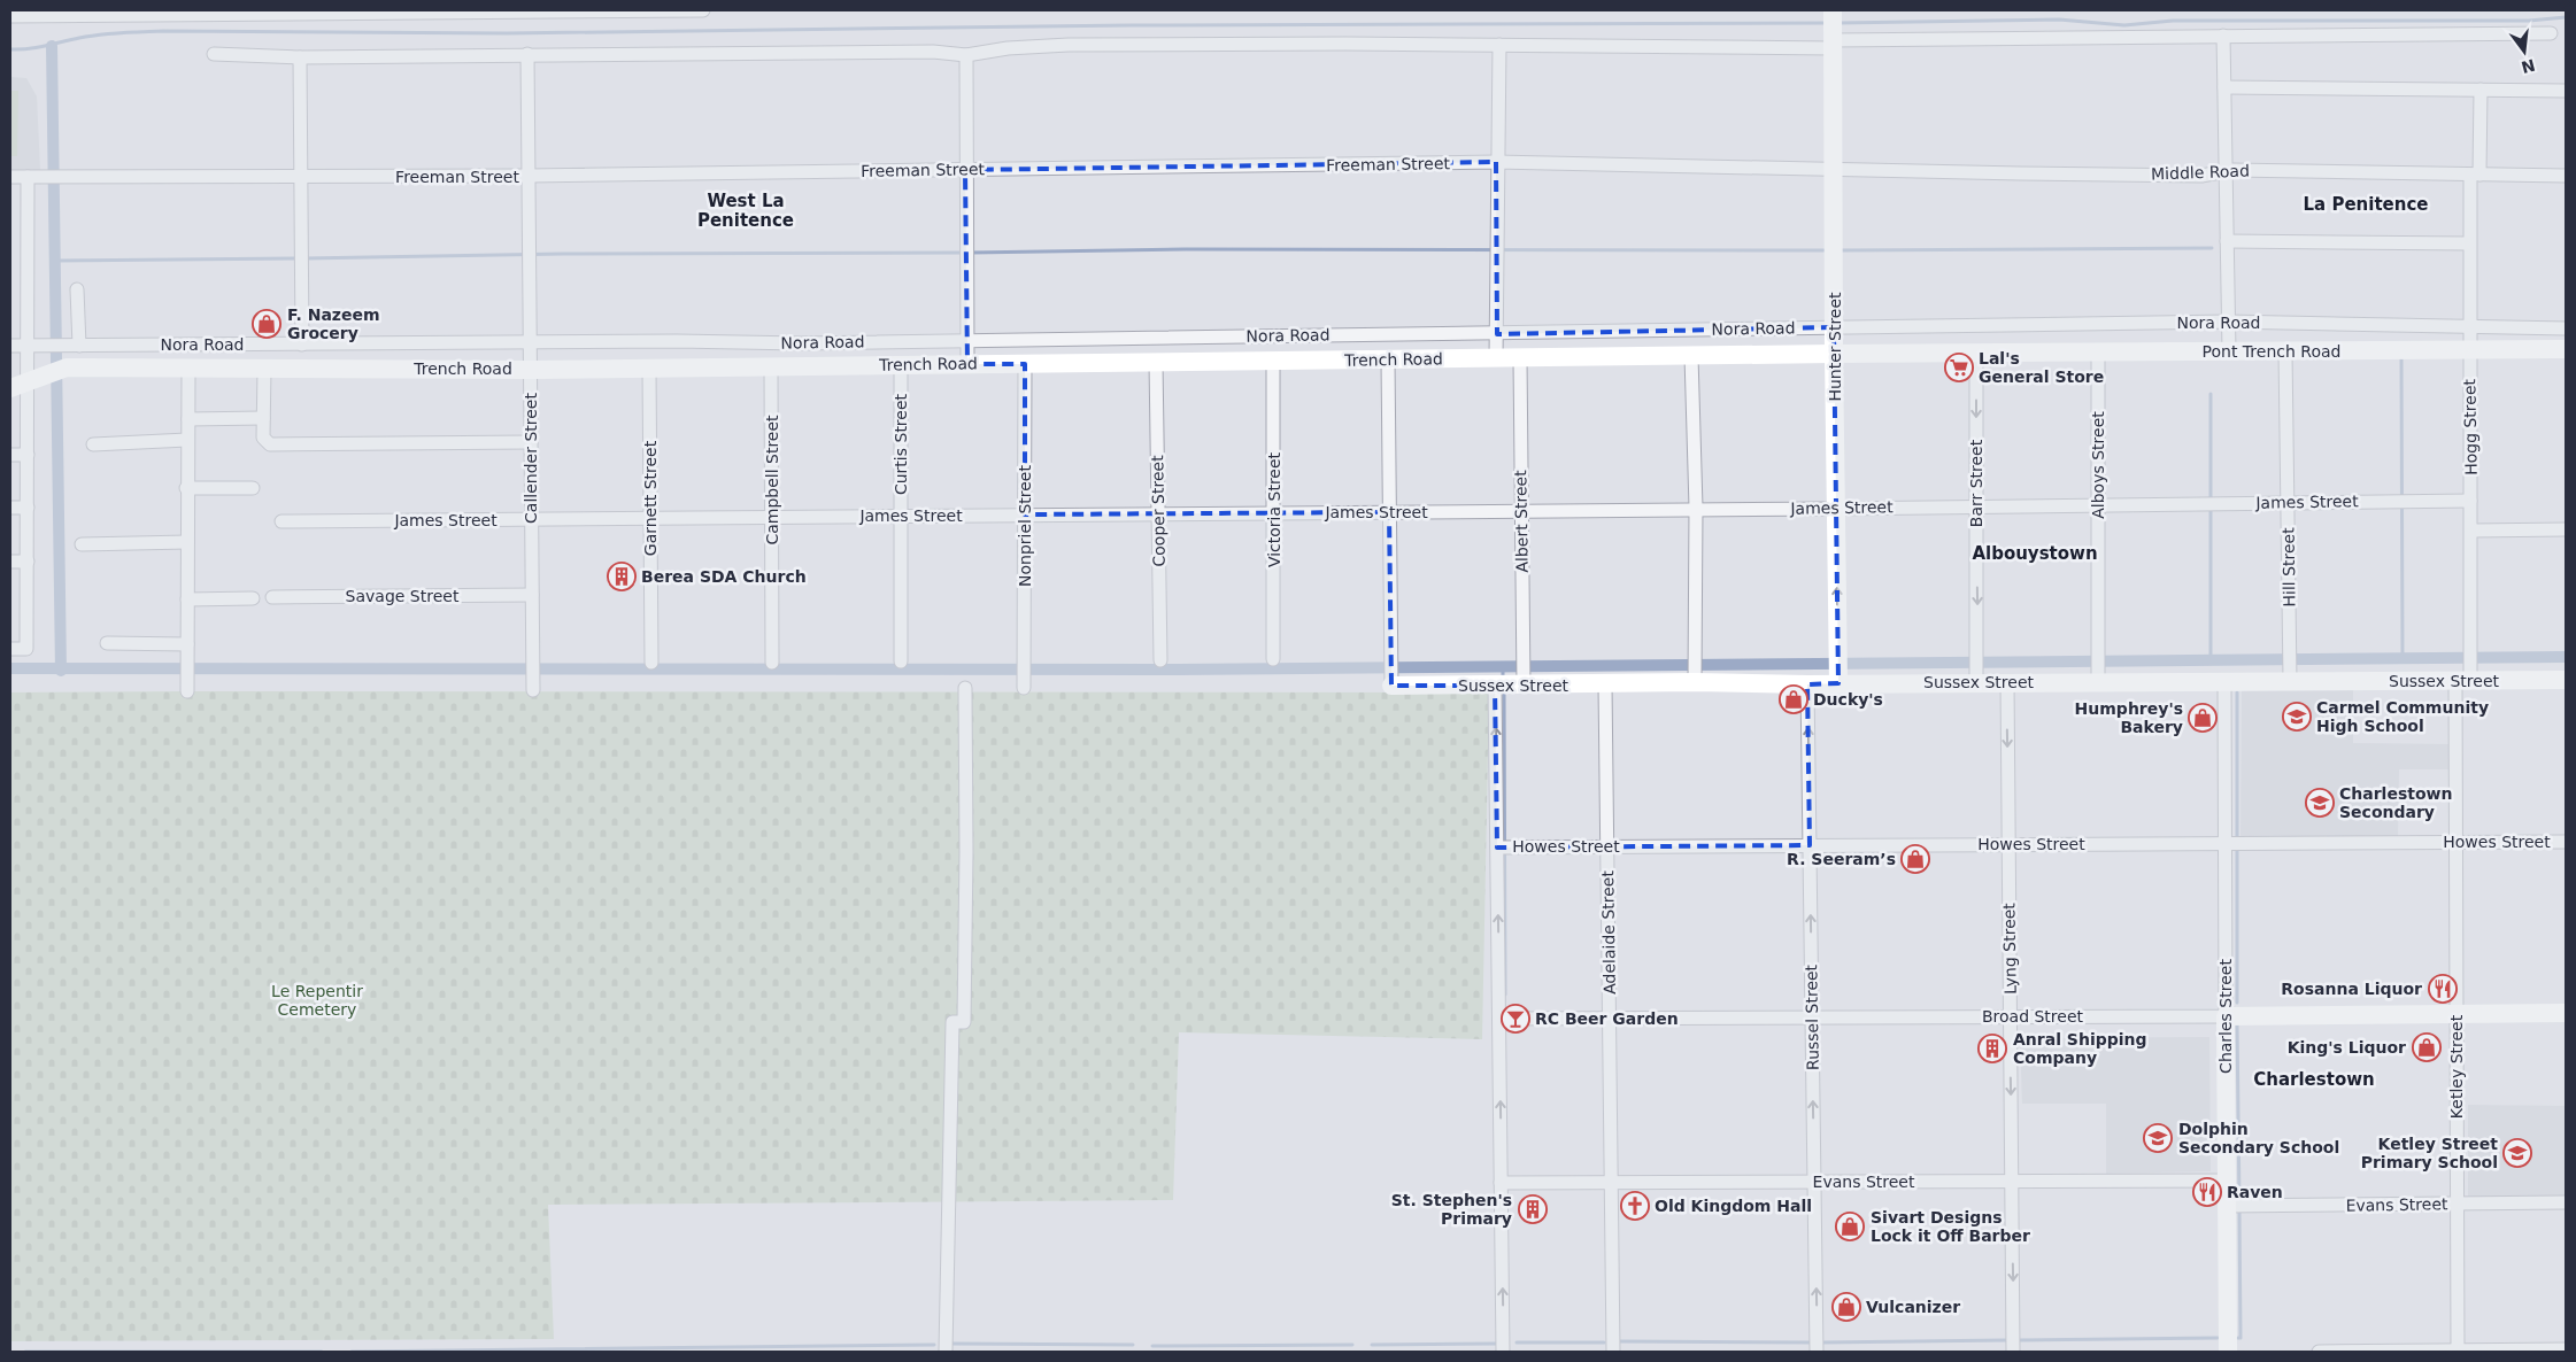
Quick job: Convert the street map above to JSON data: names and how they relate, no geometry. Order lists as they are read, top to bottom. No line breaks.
{"streets":{"street":["Freeman Street","Middle Road","Nora Road","Hunter Street","Pont Trench Road","Trench Road","Hogg Street","Curtis Street","Callender Street","Alboys Street","Campbell Street","Barr Street","Garnett Street","James Street","Victoria Street","Cooper Street","Albert Street","Nonpriel Street","Hill Street","Savage Street","Sussex Street","Howes Street","Adelaide Street","Lyng Street","Broad Street","Charles Street","Russel Street","Ketley Street","Evans Street"]},"crossings":[["Freeman Street","Middle Road"],["Freeman Street","Hunter Street"],["Freeman Street","Callender Street"],["Middle Road","Hunter Street"],["Middle Road","Hogg Street"],["Nora Road","Hunter Street"],["Nora Road","Hogg Street"],["Nora Road","Callender Street"],["Hunter Street","Pont Trench Road"],["Hunter Street","Trench Road"],["Hunter Street","James Street"],["Hunter Street","Sussex Street"],["Pont Trench Road","Trench Road"],["Pont Trench Road","Hogg Street"],["Pont Trench Road","Alboys Street"],["Pont Trench Road","Barr Street"],["Pont Trench Road","Hill Street"],["Trench Road","Curtis Street"],["Trench Road","Callender Street"],["Trench Road","Campbell Street"],["Trench Road","Garnett Street"],["Trench Road","Victoria Street"],["Trench Road","Cooper Street"],["Trench Road","Albert Street"],["Trench Road","Nonpriel Street"],["Hogg Street","James Street"],["Hogg Street","Sussex Street"],["Hogg Street","Ketley Street"],["Curtis Street","James Street"],["Callender Street","James Street"],["Callender Street","Savage Street"],["Alboys Street","James Street"],["Alboys Street","Sussex Street"],["Campbell Street","James Street"],["Barr Street","James Street"],["Barr Street","Sussex Street"],["Garnett Street","James Street"],["James Street","Victoria Street"],["James Street","Cooper Street"],["James Street","Albert Street"],["James Street","Nonpriel Street"],["James Street","Hill Street"],["Albert Street","Sussex Street"],["Hill Street","Sussex Street"],["Sussex Street","Adelaide Street"],["Sussex Street","Lyng Street"],["Sussex Street","Charles Street"],["Sussex Street","Russel Street"],["Sussex Street","Ketley Street"],["Howes Street","Adelaide Street"],["Howes Street","Lyng Street"],["Howes Street","Charles Street"],["Howes Street","Russel Street"],["Howes Street","Ketley Street"],["Adelaide Street","Broad Street"],["Adelaide Street","Evans Street"],["Lyng Street","Broad Street"],["Lyng Street","Evans Street"],["Broad Street","Charles Street"],["Broad Street","Russel Street"],["Broad Street","Ketley Street"],["Charles Street","Evans Street"],["Russel Street","Evans Street"],["Ketley Street","Evans Street"]],"one_way":["Barr Street","Lyng Street","Russel Street"],"districts":["West La Penitence","La Penitence","Albouystown","Charlestown"],"parks":["Le Repentir Cemetery"],"places":{"shop":["F. Nazeem Grocery","Ducky's","Humphrey's Bakery","R. Seeram’s","King's Liquor","Sivart Designs Lock it Off Barber","Vulcanizer"],"supermarket":["Lal's General Store"],"building":["Berea SDA Church","Anral Shipping Company","St. Stephen's Primary"],"school or university":["Carmel Community High School","Charlestown Secondary","Dolphin Secondary School","Ketley Street Primary School"],"restaurant":["Rosanna Liquor","Raven"],"bar":["RC Beer Garden"],"church":["Old Kingdom Hall"]},"north":"bottom"}
